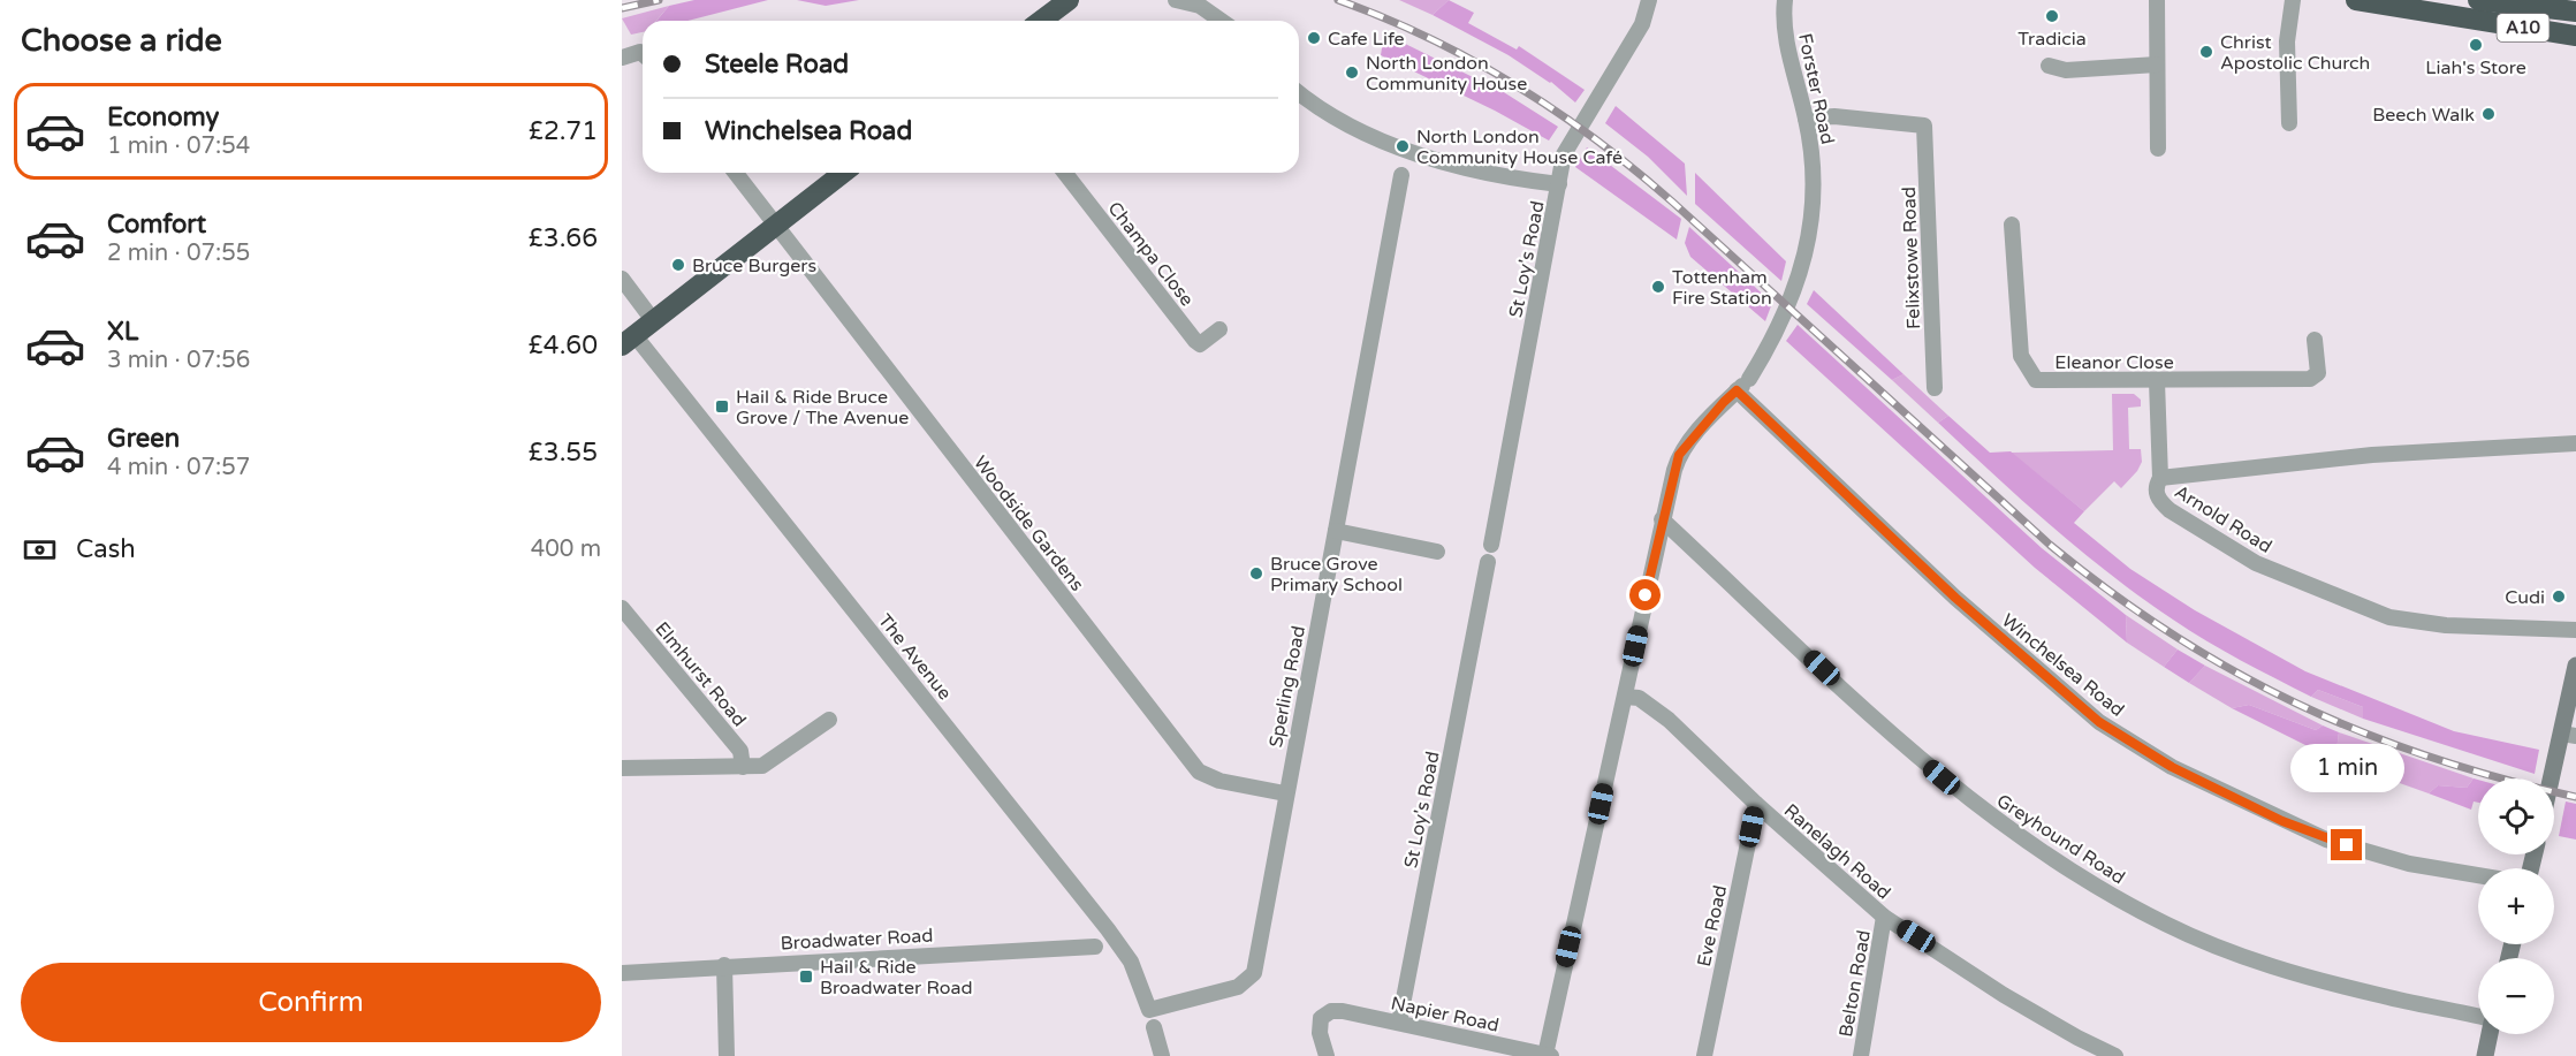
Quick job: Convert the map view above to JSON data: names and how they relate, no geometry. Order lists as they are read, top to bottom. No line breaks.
{"streets":{"highway":["A10"],"street":["Forster Road","Champa Close","Felixstowe Road","St Loy's Road","Eleanor Close","Arnold Road","Woodside Gardens","The Avenue","Winchelsea Road","Elmhurst Road","Sperling Road","Greyhound Road","Ranelagh Road","Eve Road","Broadwater Road","Belton Road","Napier Road"]},"crossings":[["Forster Road","Felixstowe Road"],["Forster Road","Winchelsea Road"],["Forster Road","Greyhound Road"],["Forster Road","Ranelagh Road"],["Forster Road","Napier Road"],["St Loy's Road","Napier Road"],["Woodside Gardens","Sperling Road"],["The Avenue","Sperling Road"],["Ranelagh Road","Eve Road"],["Ranelagh Road","Belton Road"]],"places":{"other":["Tradicia","Cafe Life","Liah's Store","Christ Apostolic Church","North London Community House","Beech Walk","North London Community House Café","Bruce Burgers","Tottenham Fire Station","Bruce Grove Primary School","Cudi"],"transit":["Hail & Ride Bruce Grove / The Avenue","Hail & Ride Broadwater Road"]},"page":{"heading":"Choose a ride","banner":["Steele Road","Winchelsea Road"],"list":[{"name":"Economy","note":"1 min · 07:54","value":"£2.71"},{"name":"Comfort","note":"2 min · 07:55","value":"£3.66"},{"name":"XL","note":"3 min · 07:56","value":"£4.60"},{"name":"Green","note":"4 min · 07:57","value":"£3.55"}],"pay":["Cash","400 m"],"bubble":"1 min","map_buttons":["+","−"],"buttons":"Confirm"}}
